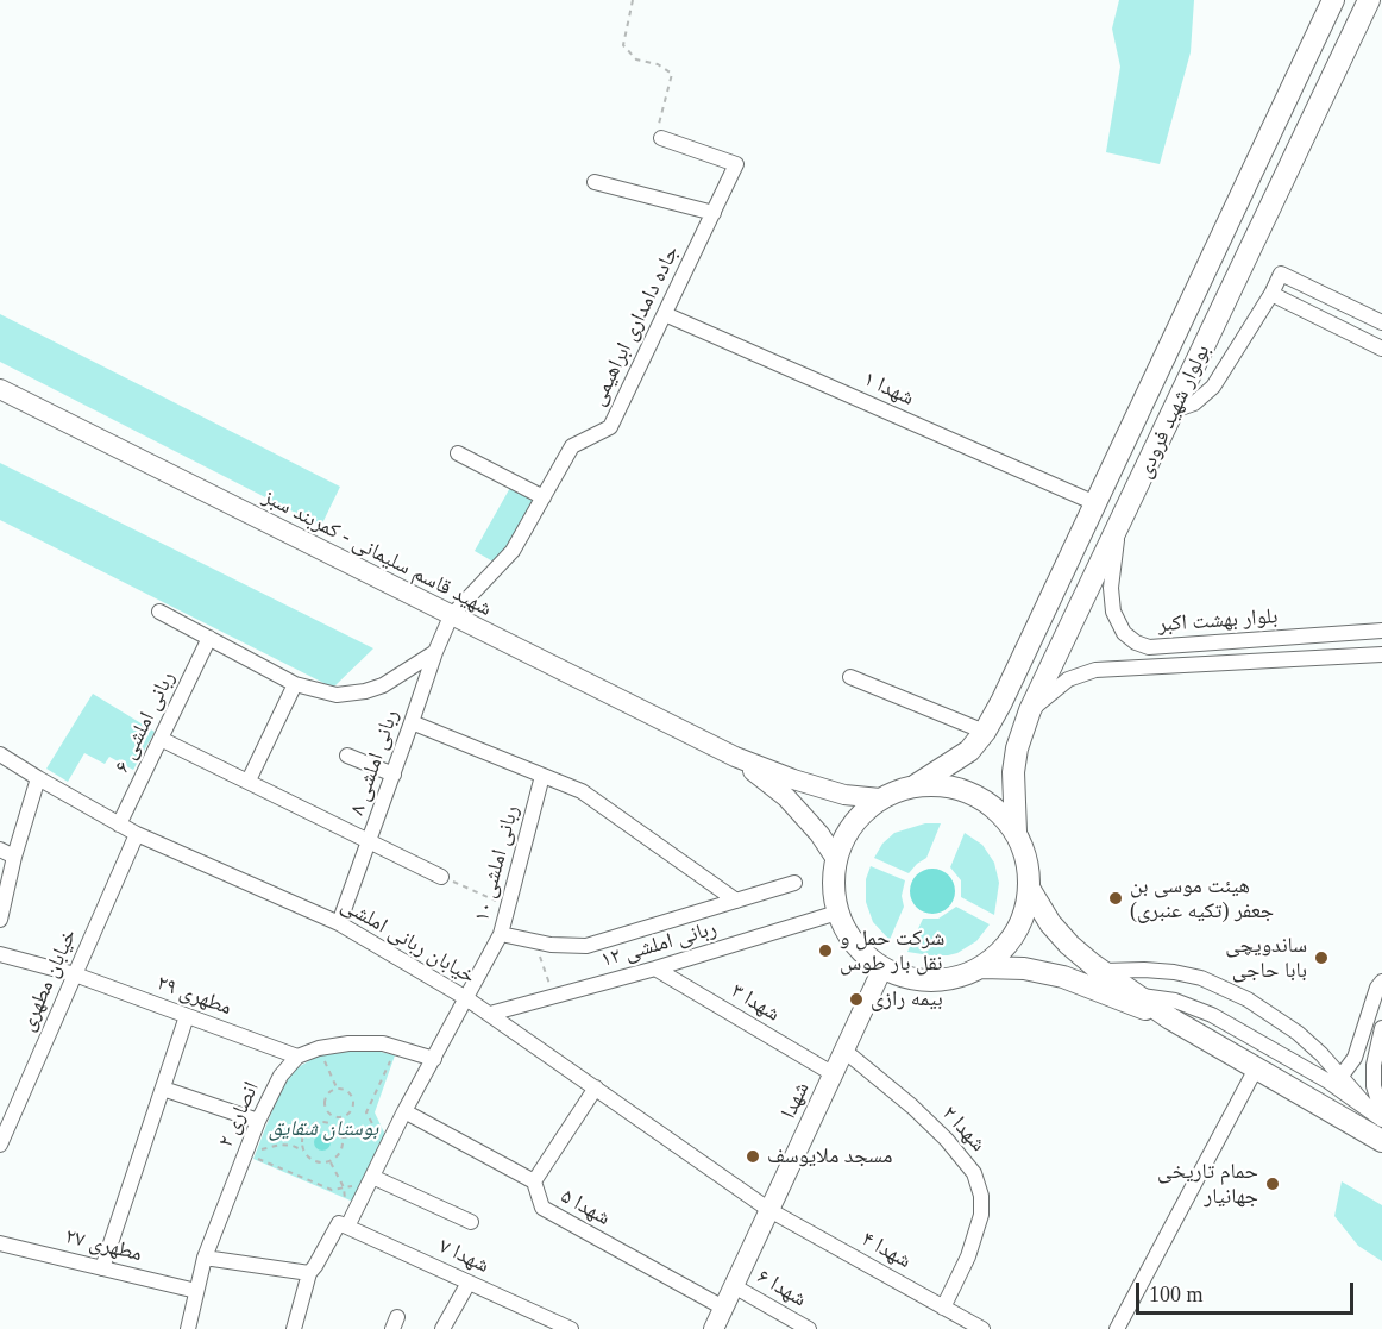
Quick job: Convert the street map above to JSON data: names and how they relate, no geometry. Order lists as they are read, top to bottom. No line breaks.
{"streets":{"highway":["بولوار شهید فرودی"],"main road":["شهید قاسم سلیمانی - کمربند سبز","شهدا"],"street":["جاده دامداری ابراهیمی","شهدا ۱","بلوار بهشت اکبر","ربانی املشی ۶","ربانی املشی ۸","ربانی املشی ۱۰","خیابان ربانی املشی","ربانی املشی ۱۲","خیابان مطهری","مطهری ۲۹","شهدا ۳","انصاری ۲","شهدا ۲","شهدا ۵","مطهری ۲۷","شهدا ۴","شهدا ۷","شهدا ۶"]},"crossings":[["جاده دامداری ابراهیمی","شهدا ۱"],["جاده دامداری ابراهیمی","شهید قاسم سلیمانی - کمربند سبز"],["جاده دامداری ابراهیمی","ربانی املشی ۸"],["شهدا ۱","بولوار شهید فرودی"],["بولوار شهید فرودی","بلوار بهشت اکبر"],["بولوار شهید فرودی","ربانی املشی ۱۲"],["بولوار شهید فرودی","شهدا"],["شهید قاسم سلیمانی - کمربند سبز","ربانی املشی ۸"],["ربانی املشی ۶","خیابان ربانی املشی"],["ربانی املشی ۸","خیابان ربانی املشی"],["ربانی املشی ۱۰","خیابان ربانی املشی"],["ربانی املشی ۱۰","شهدا ۵"],["ربانی املشی ۱۰","شهدا ۷"],["خیابان ربانی املشی","ربانی املشی ۱۲"],["خیابان ربانی املشی","خیابان مطهری"],["خیابان ربانی املشی","شهدا"],["خیابان ربانی املشی","شهدا ۴"],["ربانی املشی ۱۲","شهدا ۳"],["ربانی املشی ۱۲","شهدا"],["خیابان مطهری","مطهری ۲۹"],["مطهری ۲۹","انصاری ۲"],["شهدا ۳","شهدا"],["شهدا","شهدا ۲"],["شهدا","شهدا ۵"],["شهدا","شهدا ۴"],["شهدا","شهدا ۶"],["انصاری ۲","مطهری ۲۷"],["شهدا ۲","شهدا ۴"]],"parks":["بوستان شقایق"],"places":["هيئت موسی بن جعفر (تکیه عنبری)","شرکت حمل و نقل بار طوس","ساندویچی بابا حاجی","بیمه رازی","مسجد ملایوسف","حمام تاریخی جهانیار"],"scale_bar":"100 m"}
